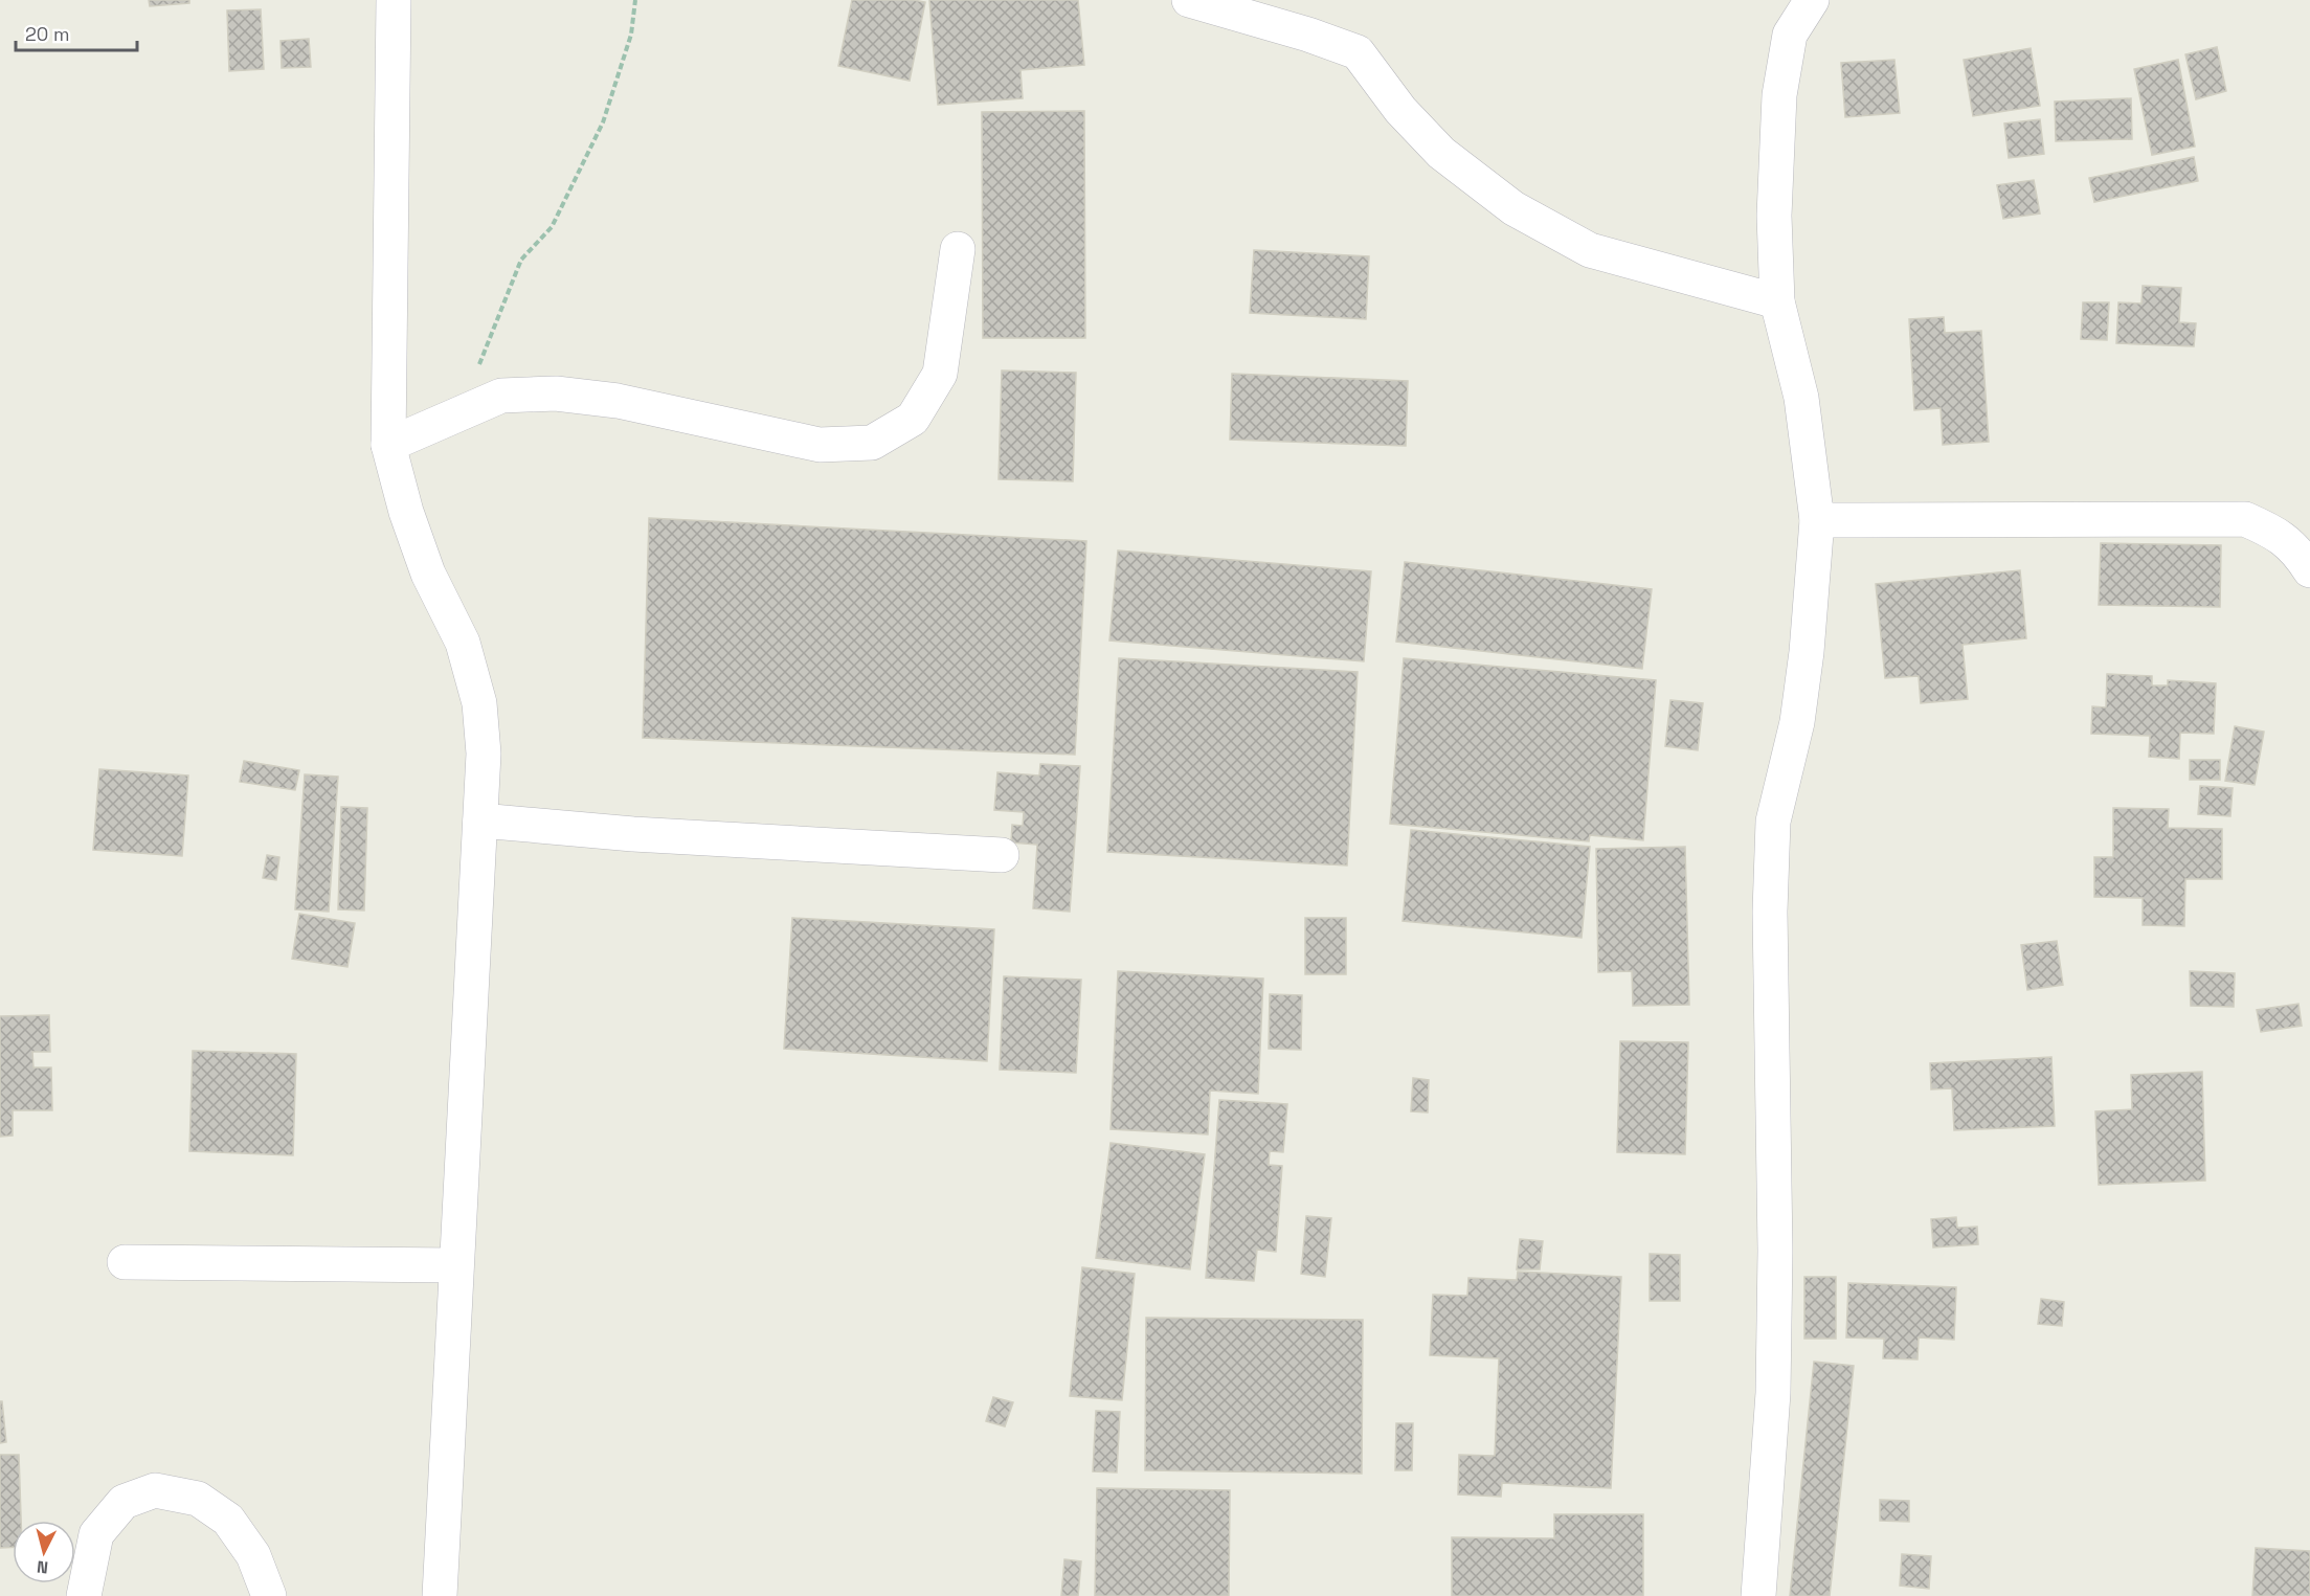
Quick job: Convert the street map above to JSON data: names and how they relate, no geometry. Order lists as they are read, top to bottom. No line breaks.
{"scale_bar":"20 m","north":"bottom"}
